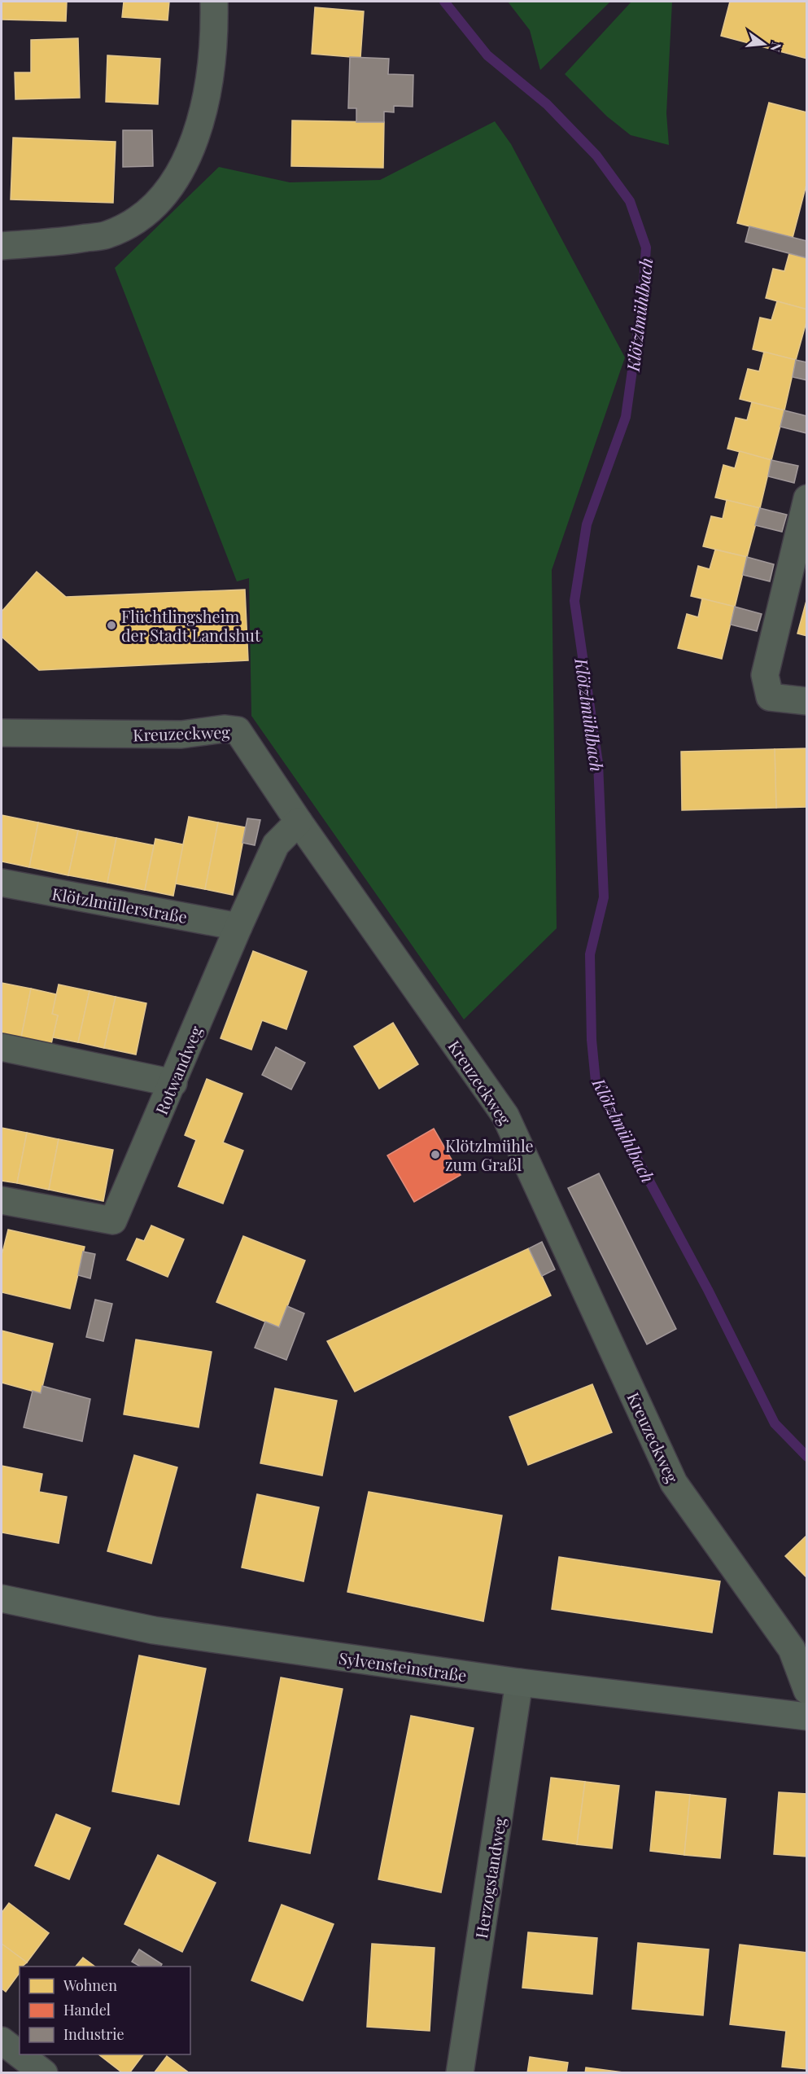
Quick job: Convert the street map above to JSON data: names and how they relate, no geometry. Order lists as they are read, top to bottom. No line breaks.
{"streets":{"street":["Kreuzeckweg","Klötzlmüllerstraße","Rotwandweg","Sylvensteinstraße","Herzogstandweg"]},"crossings":[["Kreuzeckweg","Rotwandweg"],["Klötzlmüllerstraße","Rotwandweg"],["Sylvensteinstraße","Herzogstandweg"]],"water":["Klötzlmühlbach"],"places":["Flüchtlingsheim der Stadt Landshut","Klötzlmühle zum Graßl"],"legend":["Wohnen","Handel","Industrie"],"north":"right"}
